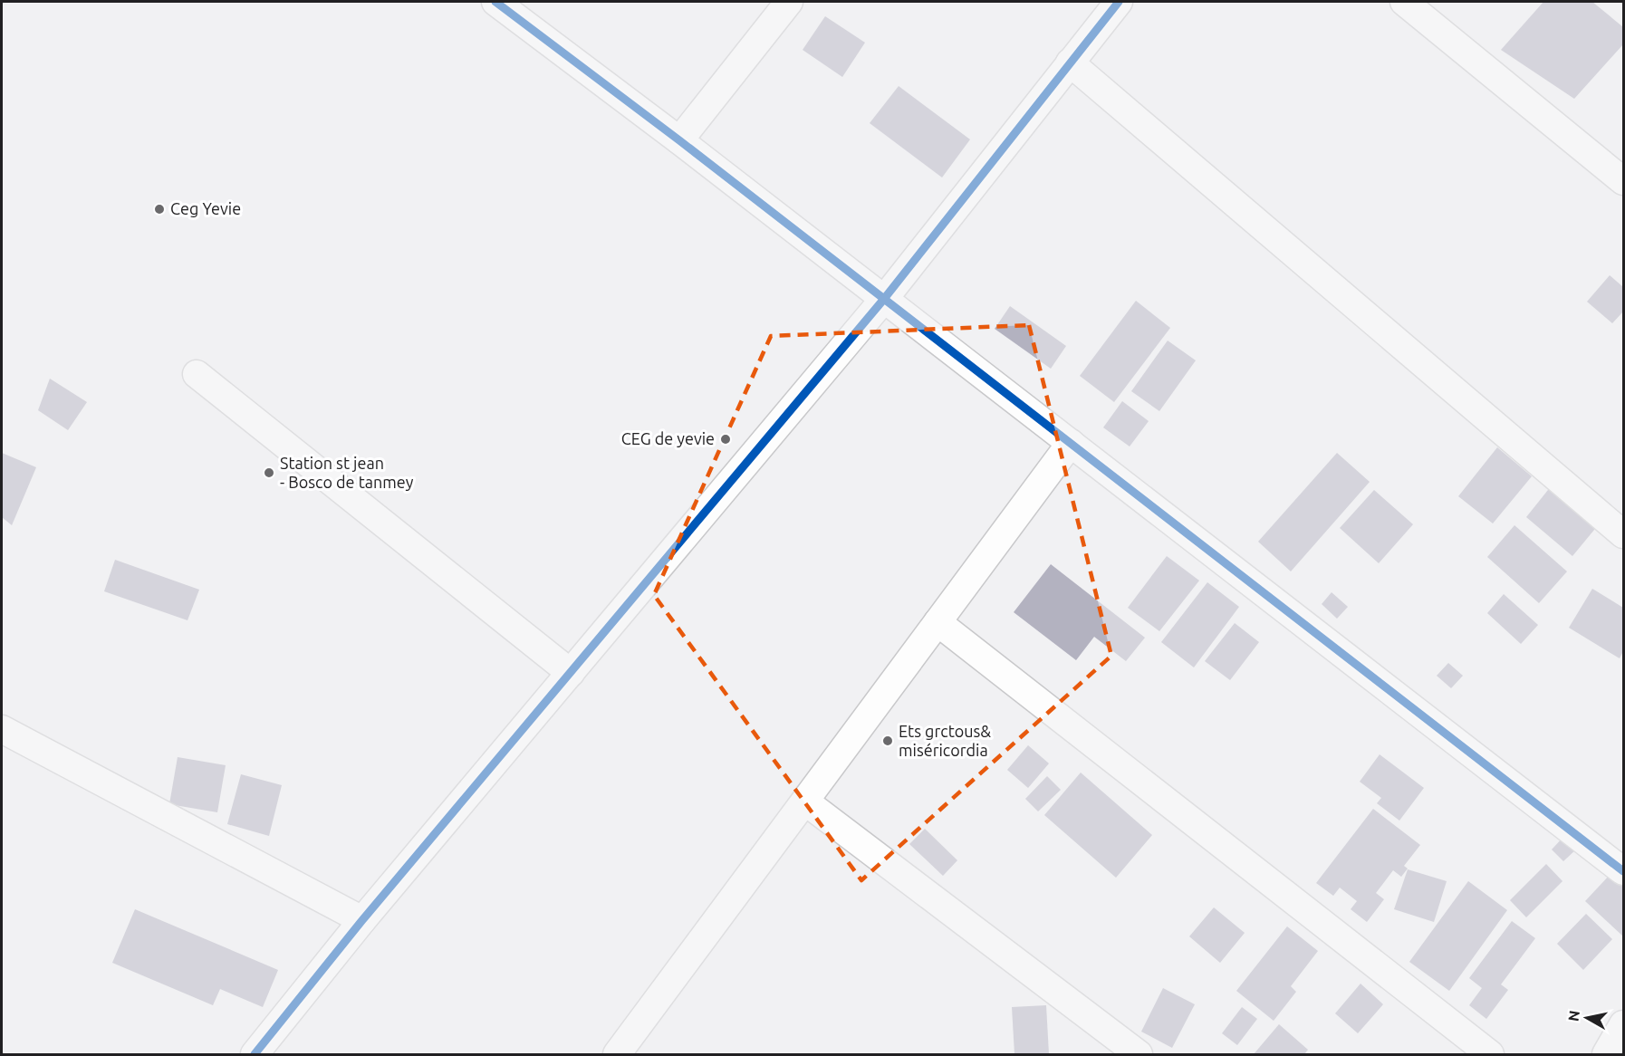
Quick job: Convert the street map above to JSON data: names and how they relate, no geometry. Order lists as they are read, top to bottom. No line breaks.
{"places":["Ceg Yevie","CEG de yevie","Station st jean - Bosco de tanmey","Ets grctous& miséricordia"],"north":"left"}
